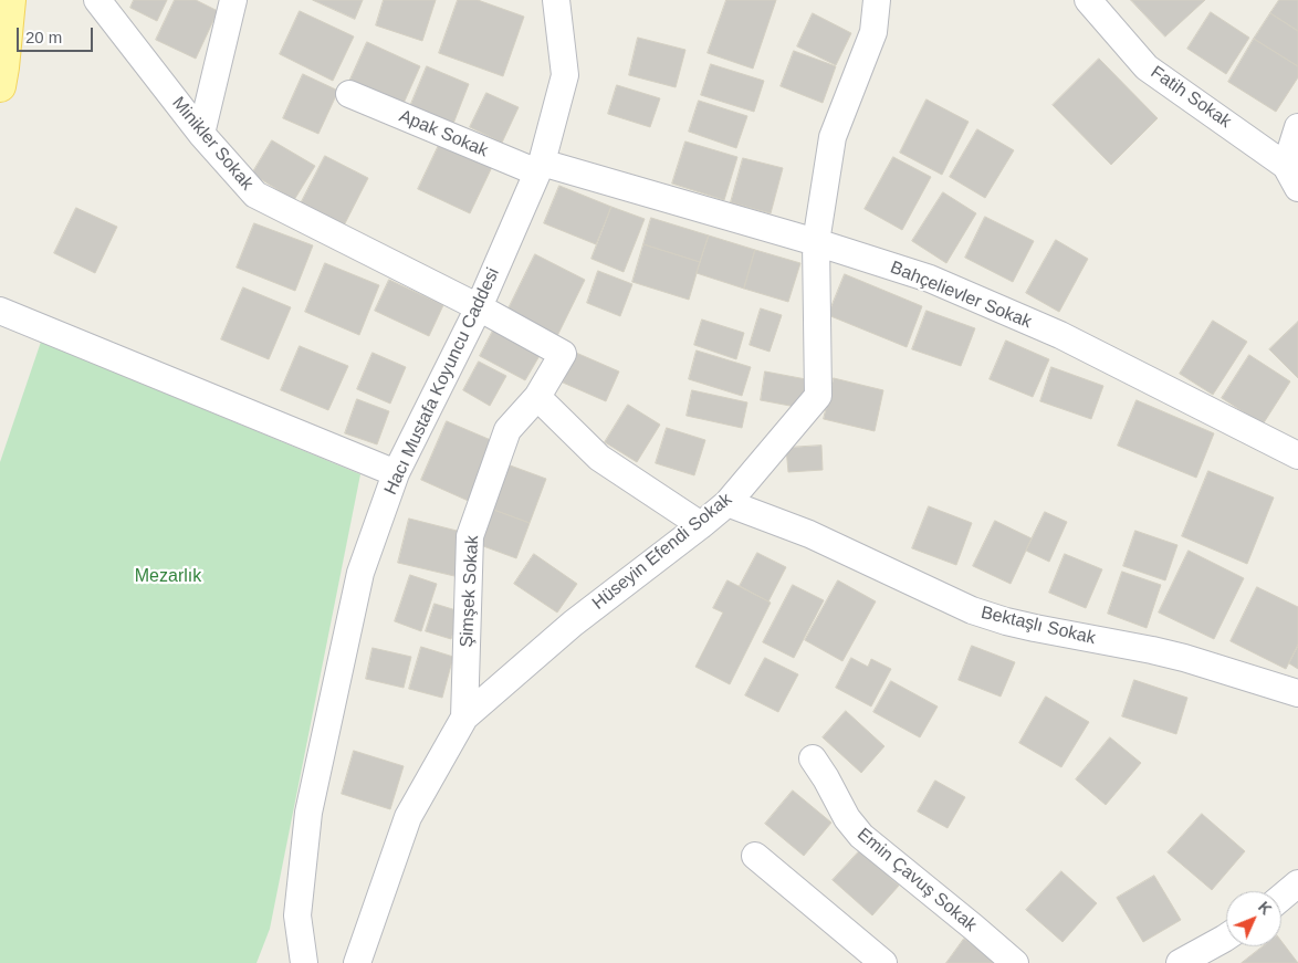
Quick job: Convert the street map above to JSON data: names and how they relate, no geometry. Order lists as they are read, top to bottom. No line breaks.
{"streets":{"street":["Fatih Sokak","Apak Sokak","Minikler Sokak","Bahçelievler Sokak","Hacı Mustafa Koyuncu Caddesi","Hüseyin Efendi Sokak","Şimşek Sokak","Bektaşlı Sokak","Emin Çavuş Sokak"]},"crossings":[["Apak Sokak","Bahçelievler Sokak"],["Apak Sokak","Hacı Mustafa Koyuncu Caddesi"],["Minikler Sokak","Hacı Mustafa Koyuncu Caddesi"],["Minikler Sokak","Şimşek Sokak"],["Bahçelievler Sokak","Hacı Mustafa Koyuncu Caddesi"],["Bahçelievler Sokak","Hüseyin Efendi Sokak"],["Hacı Mustafa Koyuncu Caddesi","Şimşek Sokak"],["Hüseyin Efendi Sokak","Şimşek Sokak"],["Hüseyin Efendi Sokak","Bektaşlı Sokak"]],"parks":["Mezarlık"],"scale_bar":"20 m","north":"top right"}
